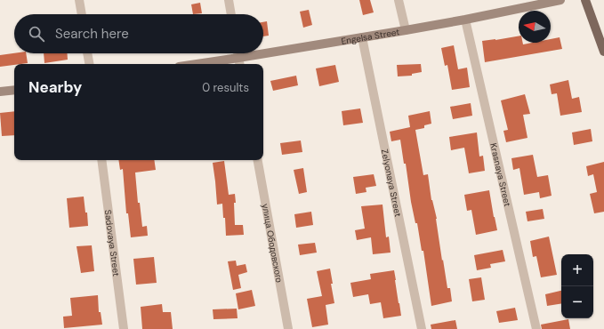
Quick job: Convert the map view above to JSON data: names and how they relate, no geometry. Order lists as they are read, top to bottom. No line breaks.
{"streets":{"street":["Engelsa Street","Krasnaya Street","Zelyonaya Street","Sadovaya Street","улица Ободовского"]},"crossings":[["Engelsa Street","Krasnaya Street"],["Engelsa Street","Zelyonaya Street"]],"north":"left","page":{"search":"Search here","heading":["Nearby","0 results"],"map_buttons":["+","−"]}}
